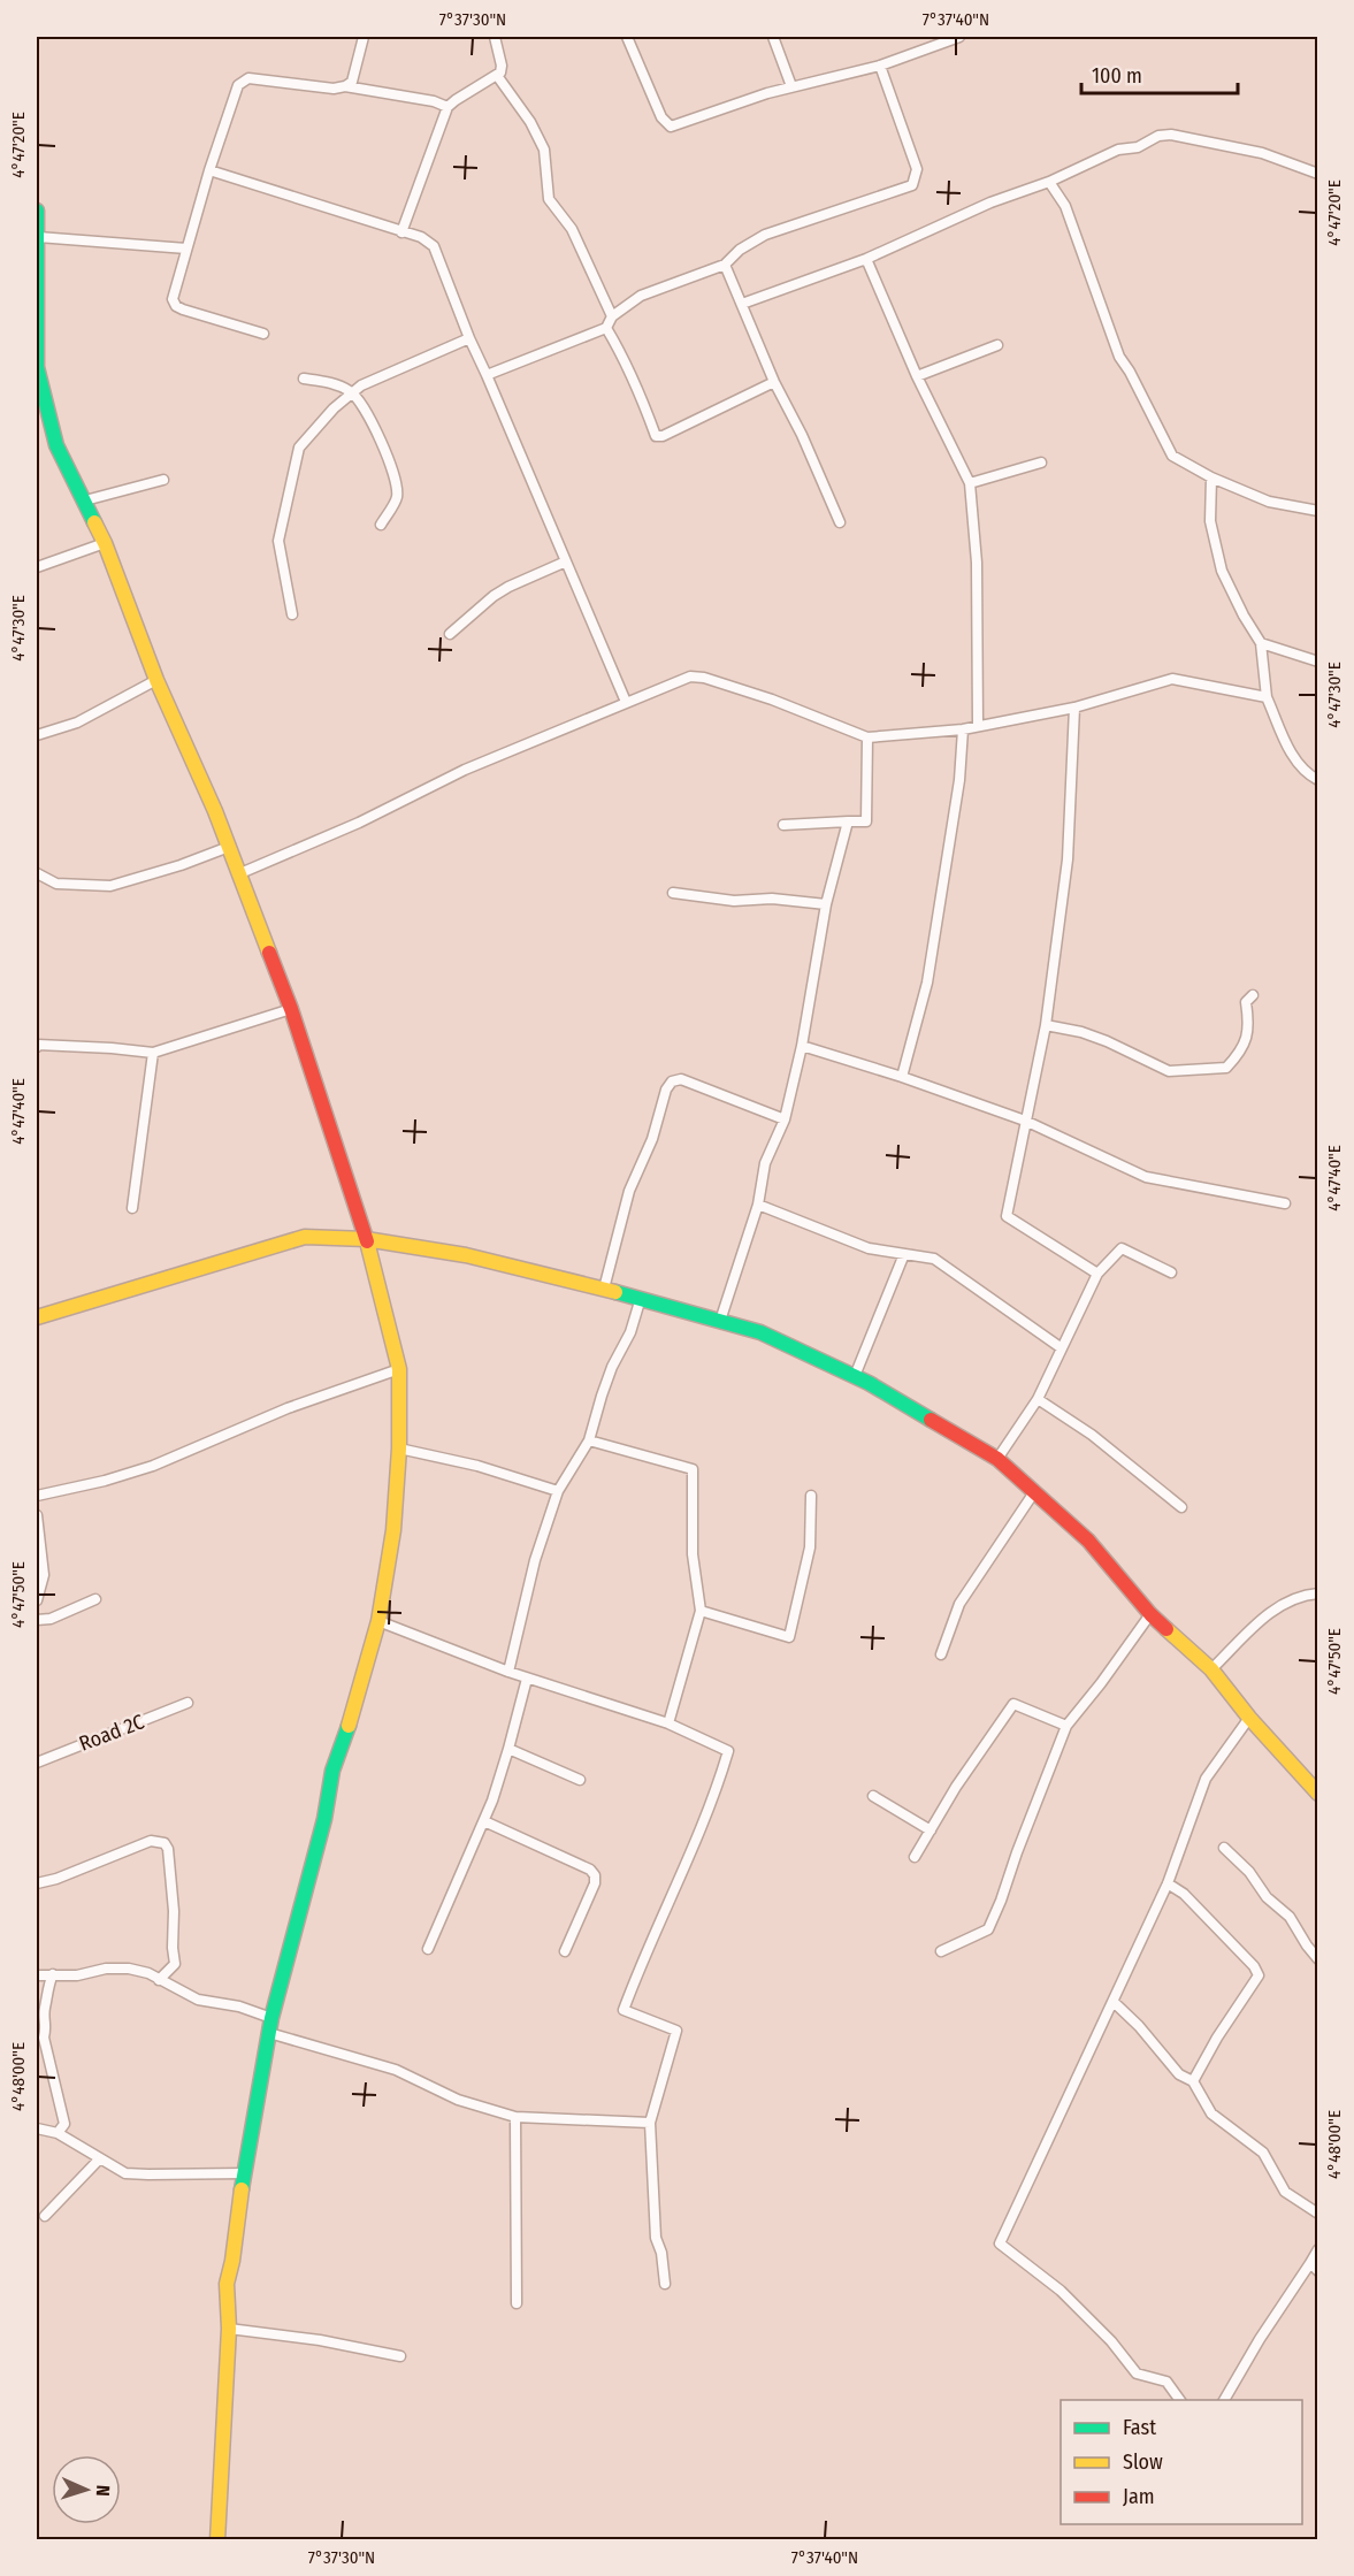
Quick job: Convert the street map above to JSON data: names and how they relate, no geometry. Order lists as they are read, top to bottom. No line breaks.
{"streets":{"street":["Road 2C"]},"legend":["Fast","Slow","Jam"],"scale_bar":"100 m","north":"right","coordinates":["7°37'30\"N","7°37'40\"N","4°47'20\"E","4°47'30\"E","4°47'40\"E","4°47'50\"E","4°48'00\"E"]}
